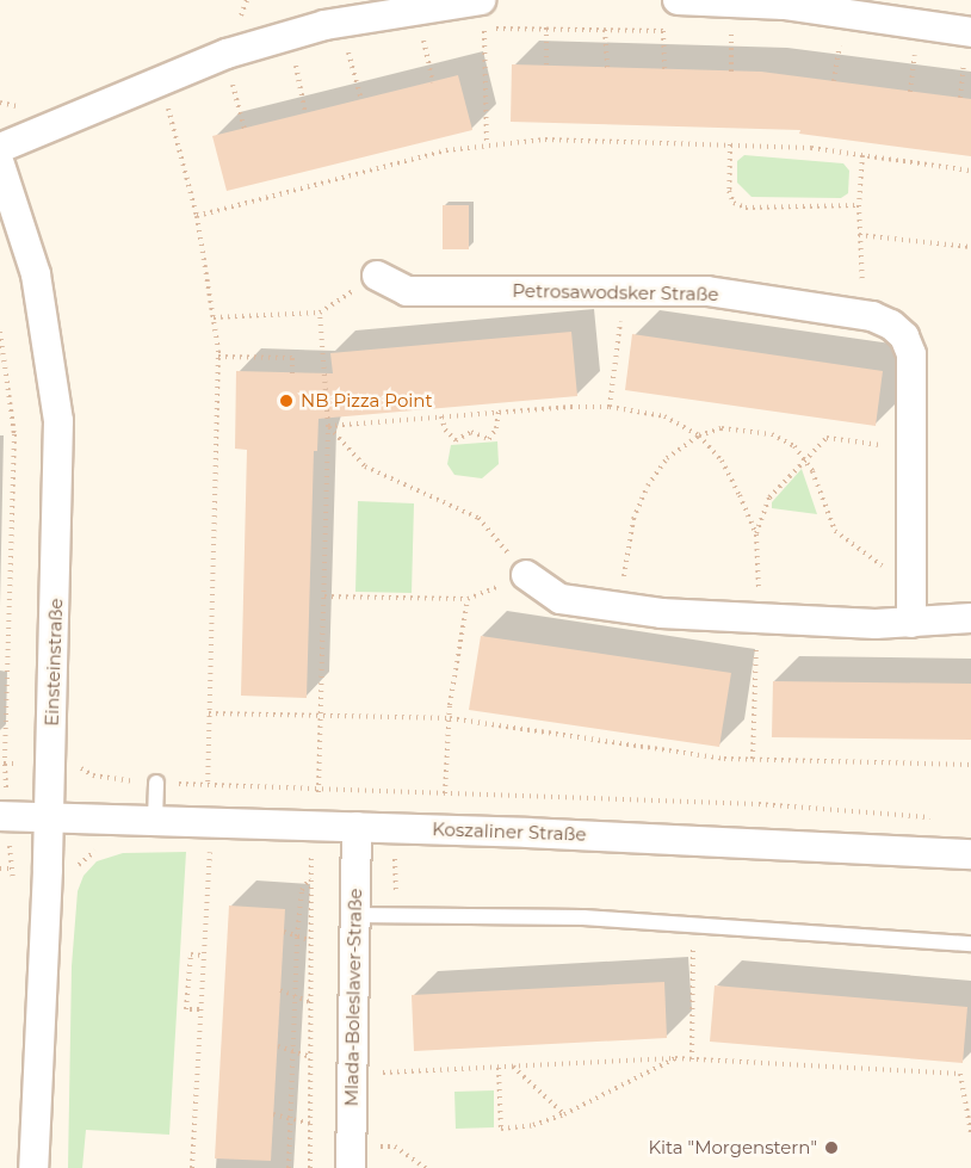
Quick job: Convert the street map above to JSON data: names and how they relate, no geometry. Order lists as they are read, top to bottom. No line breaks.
{"streets":{"street":["Petrosawodsker Straße","Einsteinstraße","Koszaliner Straße","Mlada-Boleslaver-Straße"]},"crossings":[["Einsteinstraße","Koszaliner Straße"],["Koszaliner Straße","Mlada-Boleslaver-Straße"]],"places":["NB Pizza Point","Kita \"Morgenstern\""]}
